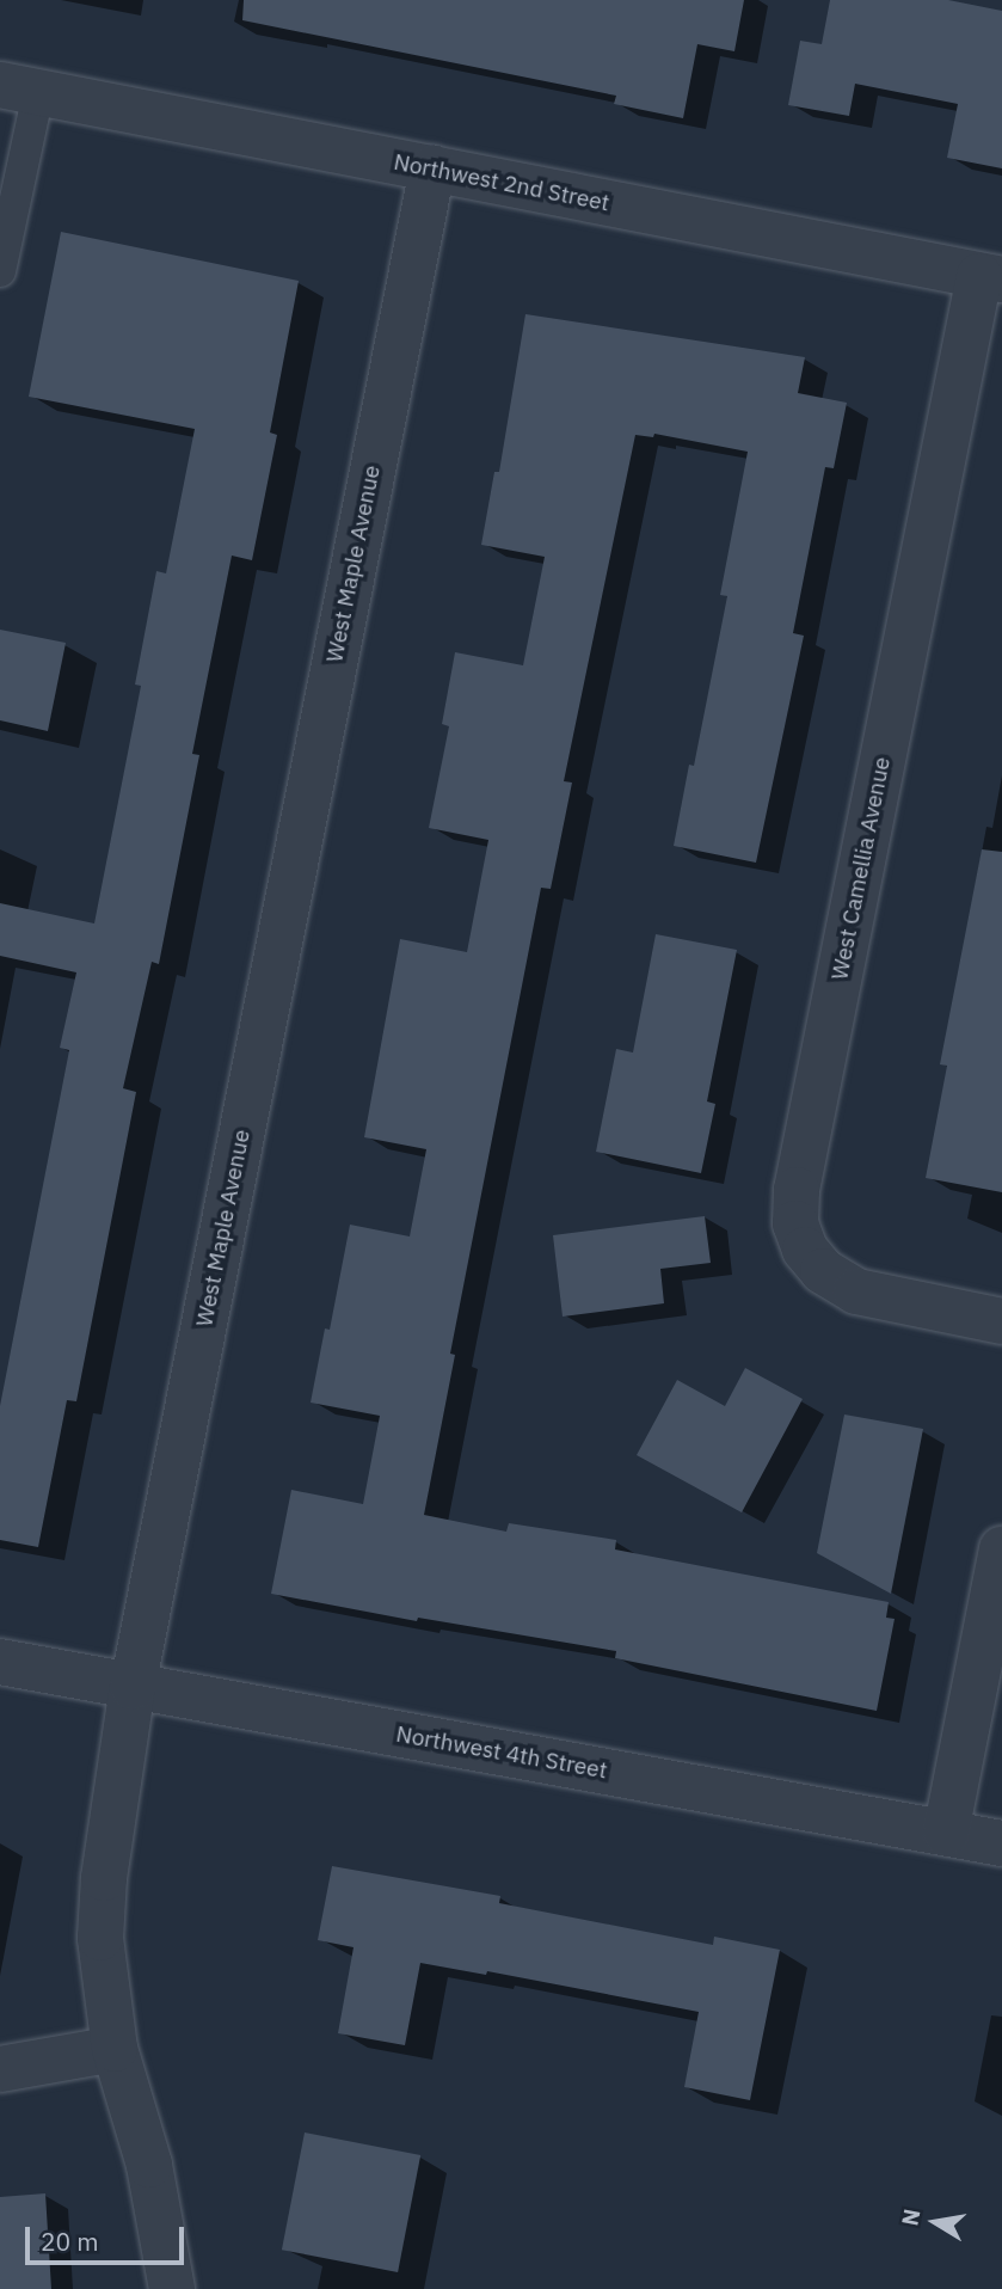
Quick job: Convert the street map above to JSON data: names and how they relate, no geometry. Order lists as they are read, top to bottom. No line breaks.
{"streets":{"street":["Northwest 2nd Street","West Maple Avenue","West Camellia Avenue","Northwest 4th Street"]},"crossings":[["Northwest 2nd Street","West Maple Avenue"],["Northwest 2nd Street","West Camellia Avenue"],["West Maple Avenue","Northwest 4th Street"]],"scale_bar":"20 m","north":"left"}
